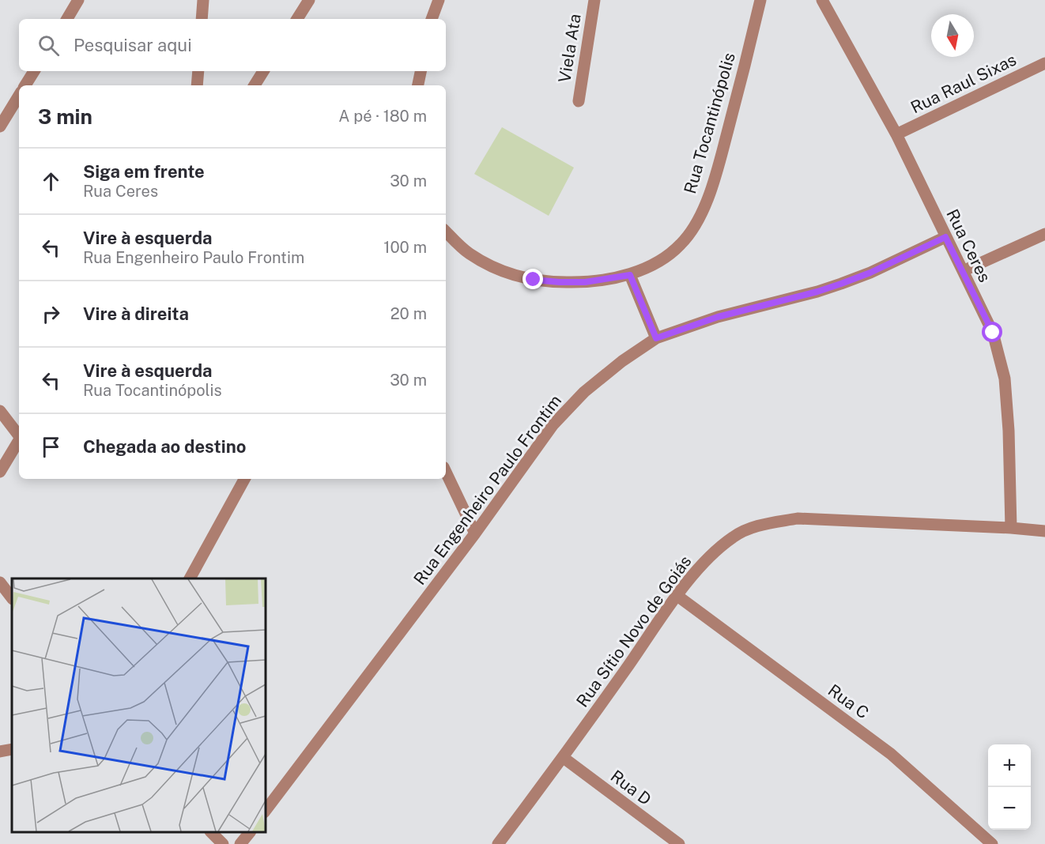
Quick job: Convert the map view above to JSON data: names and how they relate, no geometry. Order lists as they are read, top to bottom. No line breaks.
{"streets":{"street":["Viela Ata","Rua Raul Sixas","Rua Tocantinópolis","Rua Ceres","Rua Engenheiro Paulo Frontim","Rua Sítio Novo de Goiás","Rua C","Rua D"]},"crossings":[["Rua Raul Sixas","Rua Ceres"],["Rua Ceres","Rua Engenheiro Paulo Frontim"],["Rua Ceres","Rua Sítio Novo de Goiás"],["Rua Sítio Novo de Goiás","Rua C"],["Rua Sítio Novo de Goiás","Rua D"]],"north":"bottom","page":{"search":"Pesquisar aqui","heading":["3 min","A pé · 180 m"],"list":[["Siga em frente","Rua Ceres","30 m"],["Vire à esquerda","Rua Engenheiro Paulo Frontim","100 m"],["Vire à direita","20 m"],["Vire à esquerda","Rua Tocantinópolis","30 m"],"Chegada ao destino"],"map_buttons":["+","−"]}}
